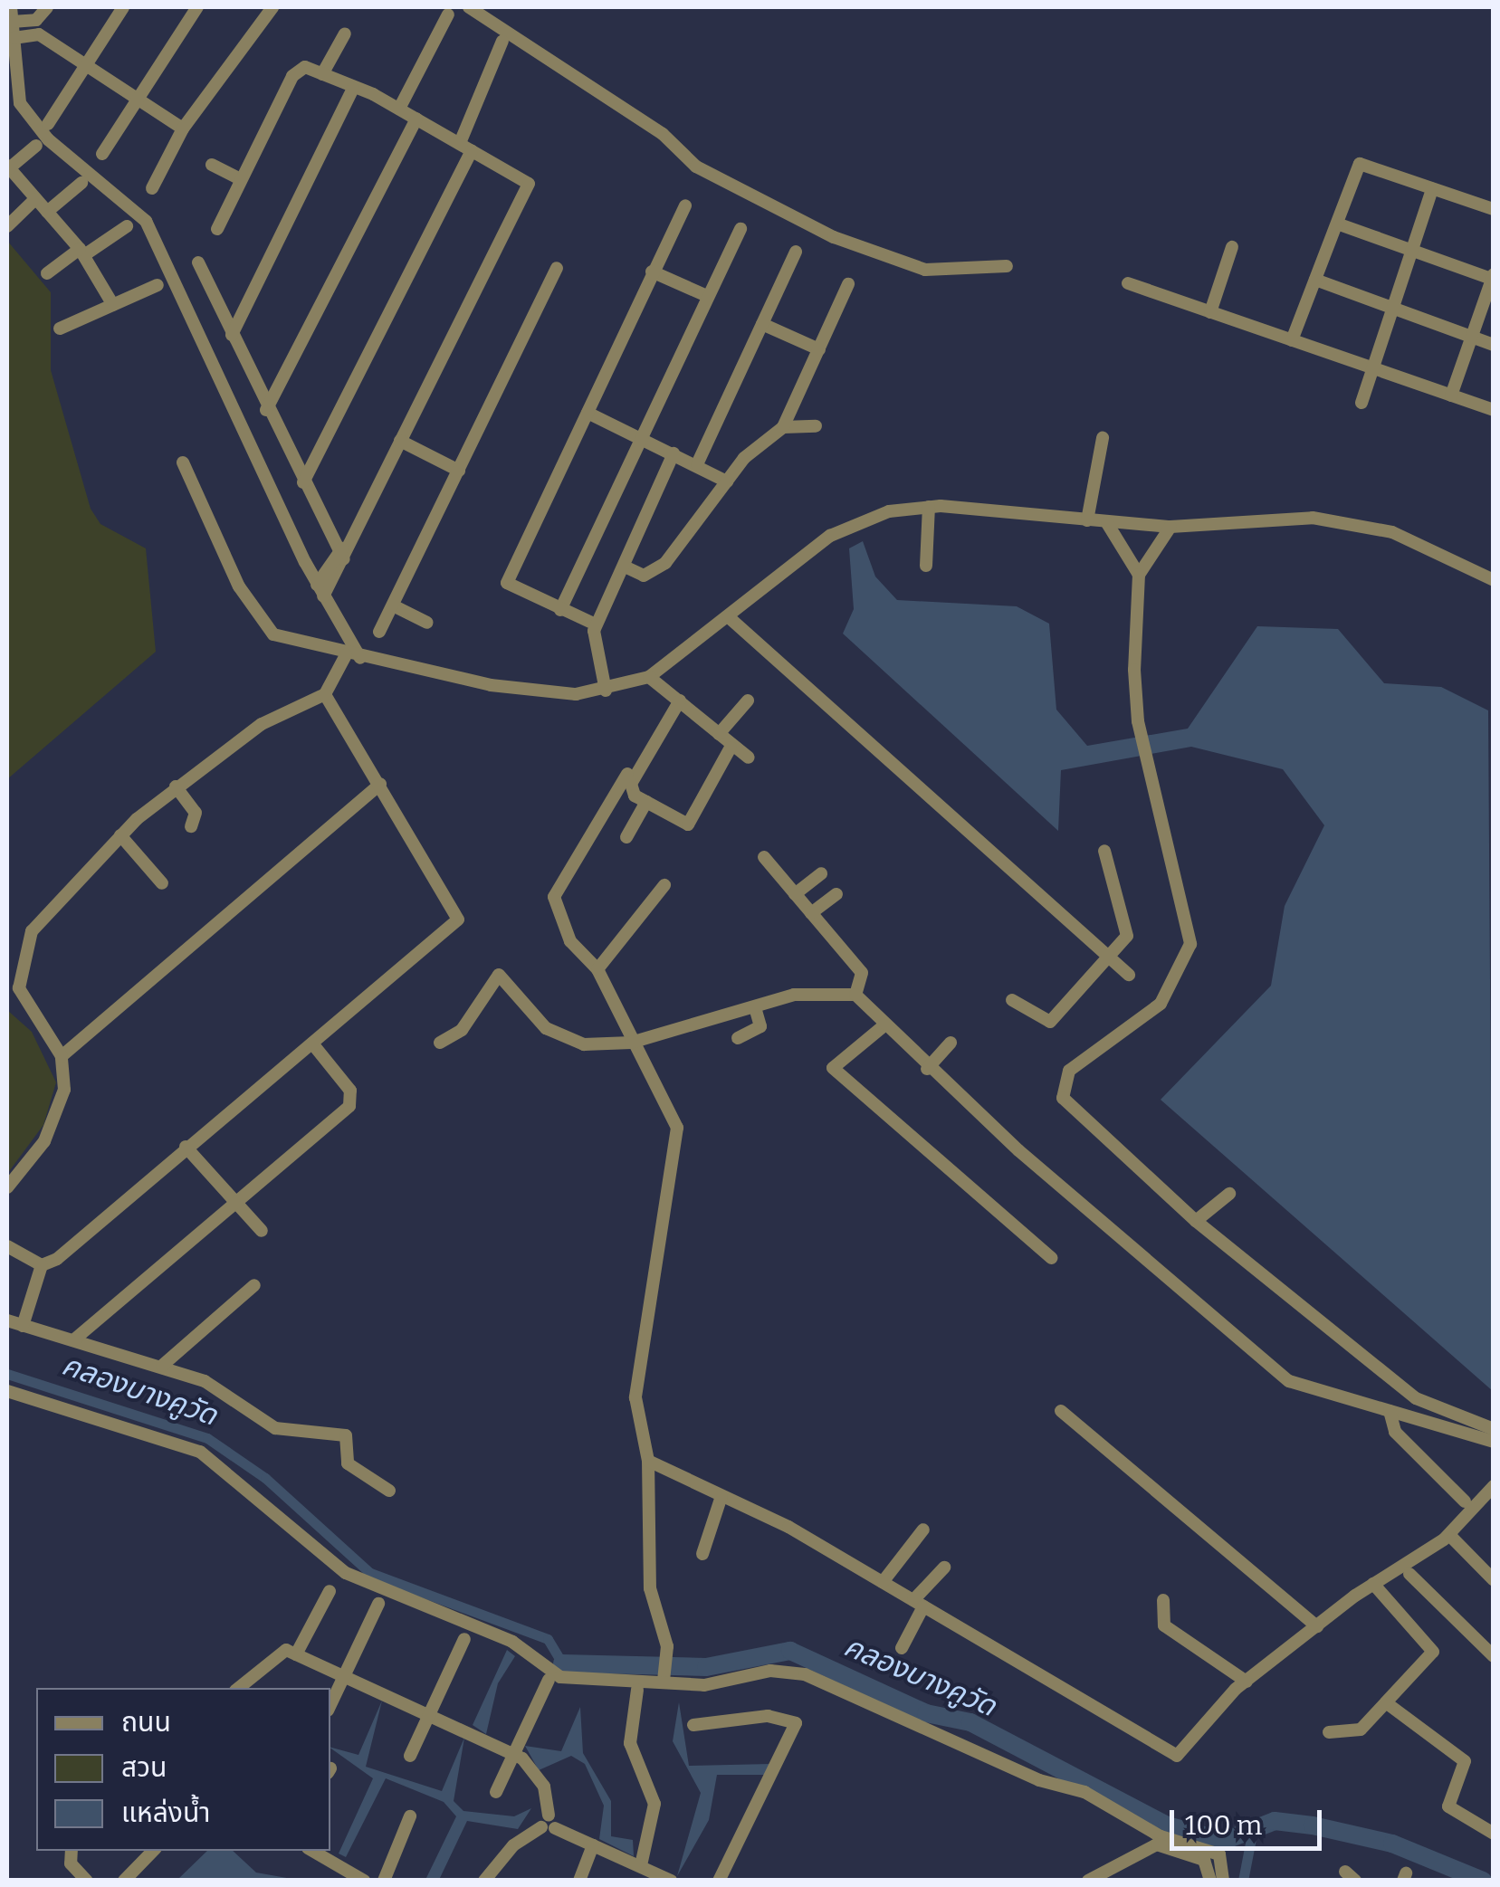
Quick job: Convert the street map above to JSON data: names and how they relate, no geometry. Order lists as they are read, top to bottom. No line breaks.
{"water":["คลองบางคูวัด"],"legend":["ถนน","สวน","แหล่งน้ำ"],"scale_bar":"100 m"}
